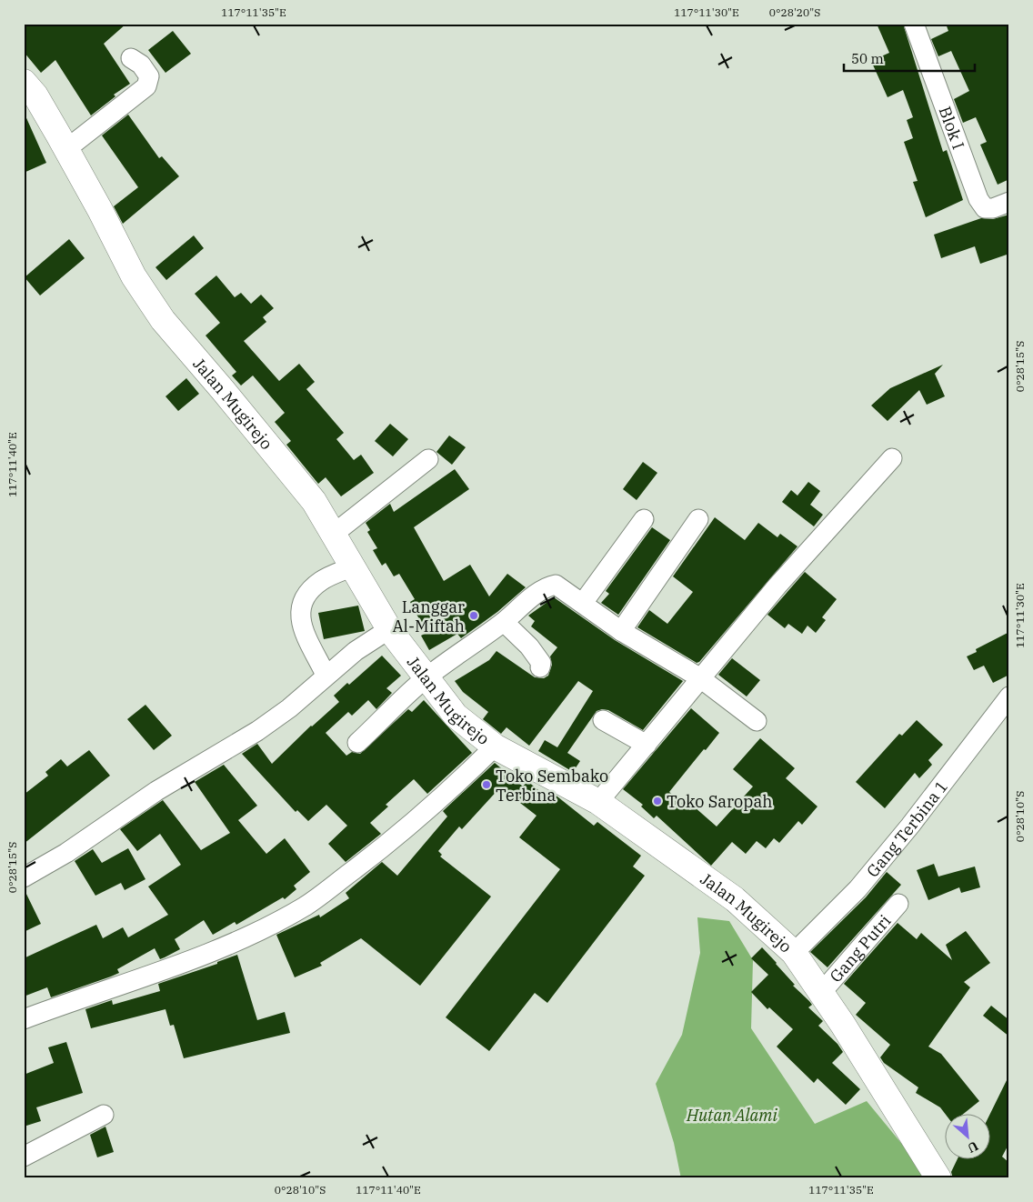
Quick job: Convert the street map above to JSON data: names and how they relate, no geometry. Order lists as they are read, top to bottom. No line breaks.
{"streets":{"street":["Blok I","Jalan Mugirejo","Gang Terbina 1","Gang Putri"]},"crossings":[["Jalan Mugirejo","Gang Terbina 1"],["Jalan Mugirejo","Gang Putri"]],"parks":["Hutan Alami"],"places":["Langgar Al-Miftah","Toko Sembako Terbina","Toko Saropah"],"scale_bar":"50 m","north":"bottom right","coordinates":["117°11'35\"E","117°11'30\"E","0°28'20\"S","0°28'15\"S","117°11'40\"E","0°28'10\"S"]}
